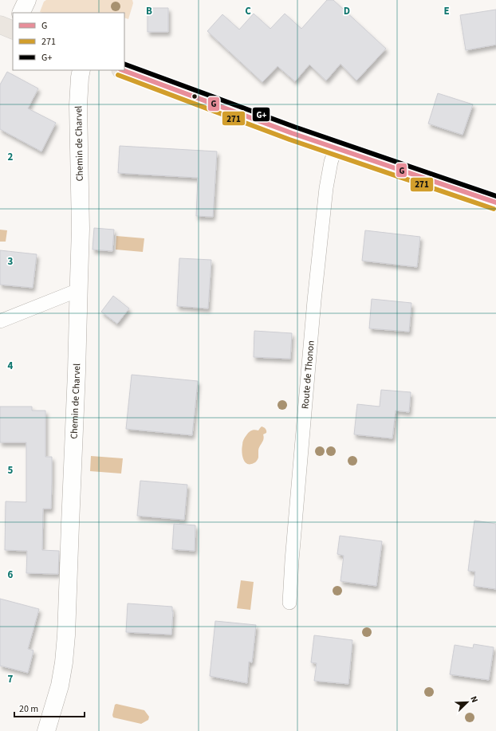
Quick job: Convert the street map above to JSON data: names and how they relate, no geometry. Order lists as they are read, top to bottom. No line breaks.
{"streets":{"street":["Chemin de Charvel"],"lane":["Route de Thonon"]},"lines":["transit line G+","transit line G","transit line 271"],"legend":["G","271","G+"],"scale_bar":"20 m","north":"top right","grid":{"columns":["B","C","D","E"],"rows":["2","3","4","5","6","7"]}}
